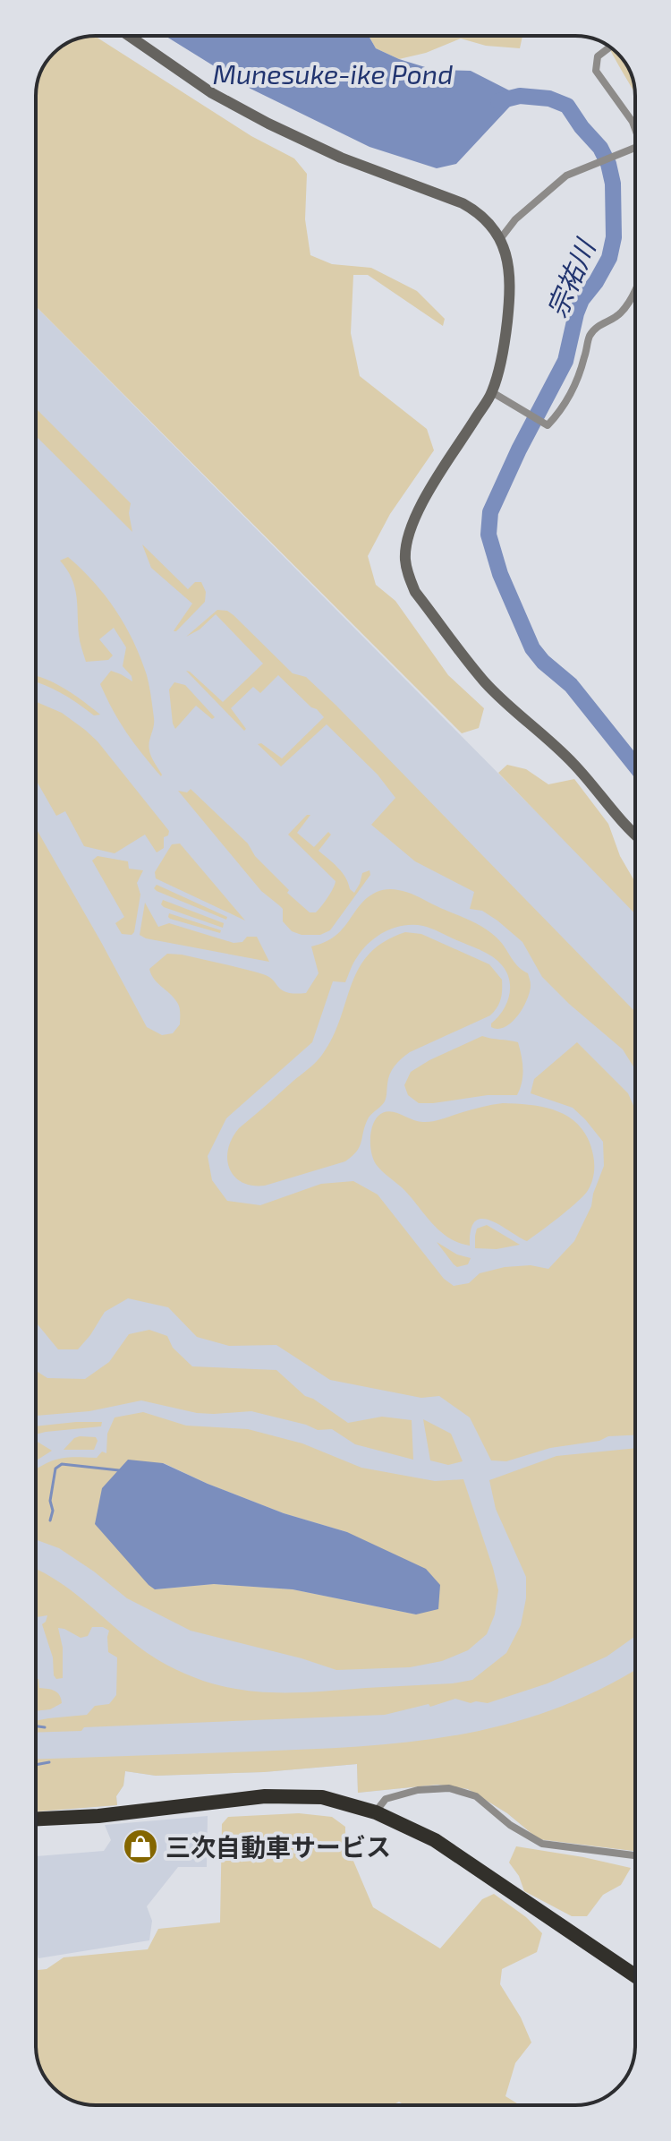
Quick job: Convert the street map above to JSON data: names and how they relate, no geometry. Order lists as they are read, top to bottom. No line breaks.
{"water":["Munesuke-ike Pond","宗祐川"],"places":{"shop":["三次自動車サービス"]}}
